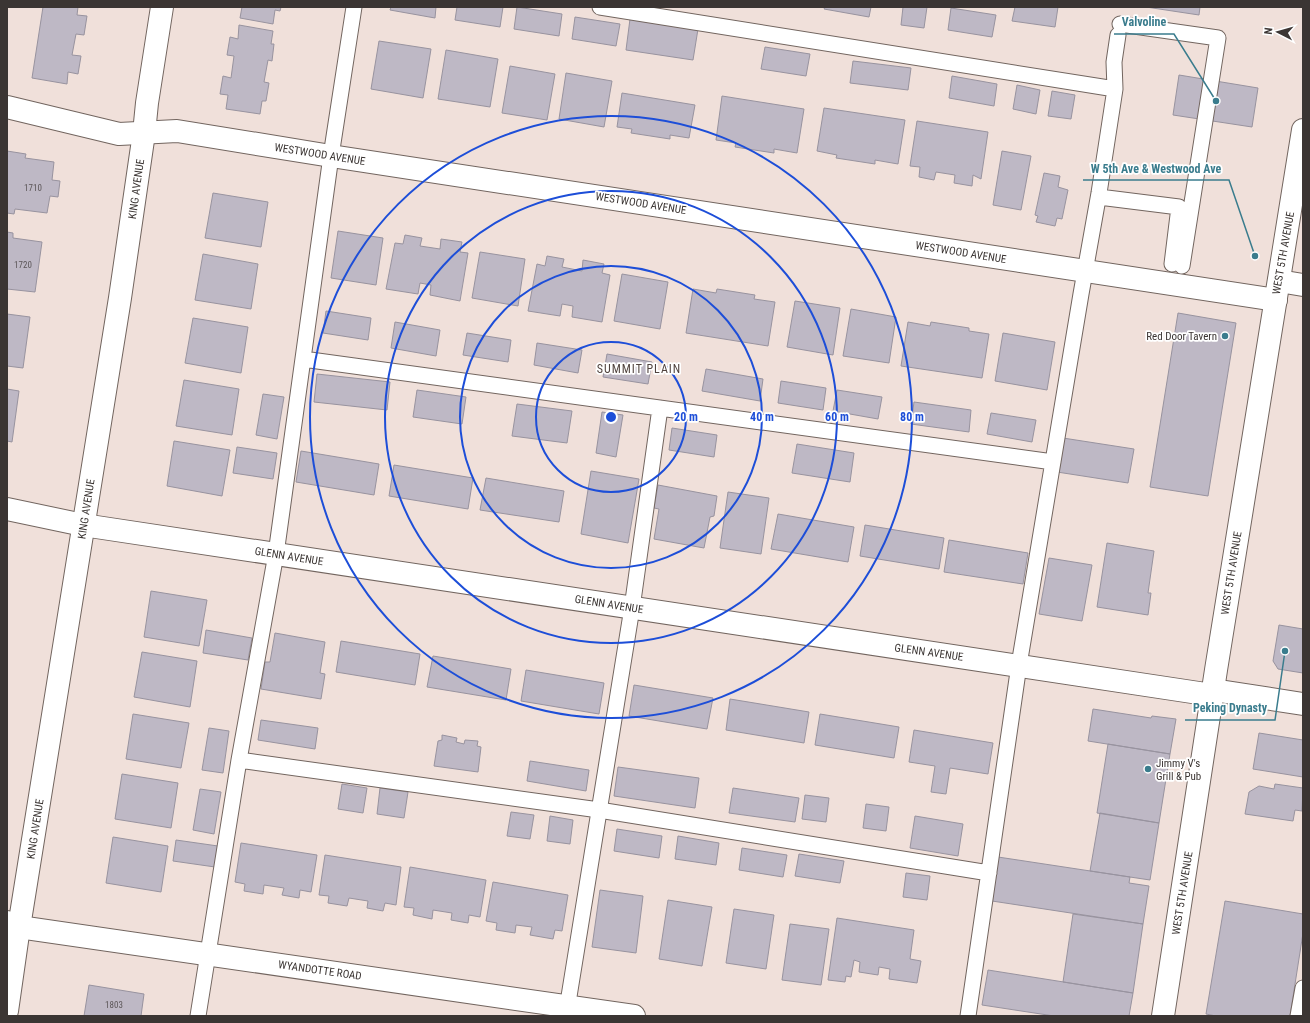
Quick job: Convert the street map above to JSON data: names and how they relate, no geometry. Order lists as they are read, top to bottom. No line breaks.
{"streets":{"street":["WESTWOOD AVENUE","KING AVENUE","WEST 5TH AVENUE","GLENN AVENUE","WYANDOTTE ROAD"]},"crossings":[["WESTWOOD AVENUE","KING AVENUE"],["WESTWOOD AVENUE","WEST 5TH AVENUE"],["KING AVENUE","GLENN AVENUE"],["KING AVENUE","WYANDOTTE ROAD"],["WEST 5TH AVENUE","GLENN AVENUE"]],"districts":["SUMMIT PLAIN"],"places":["Valvoline","W 5th Ave & Westwood Ave","Red Door Tavern","Peking Dynasty","Jimmy V's Grill & Pub"],"house_numbers":["1710","1720","1803"],"north":"left","rings":["20 m","40 m","60 m","80 m"]}
